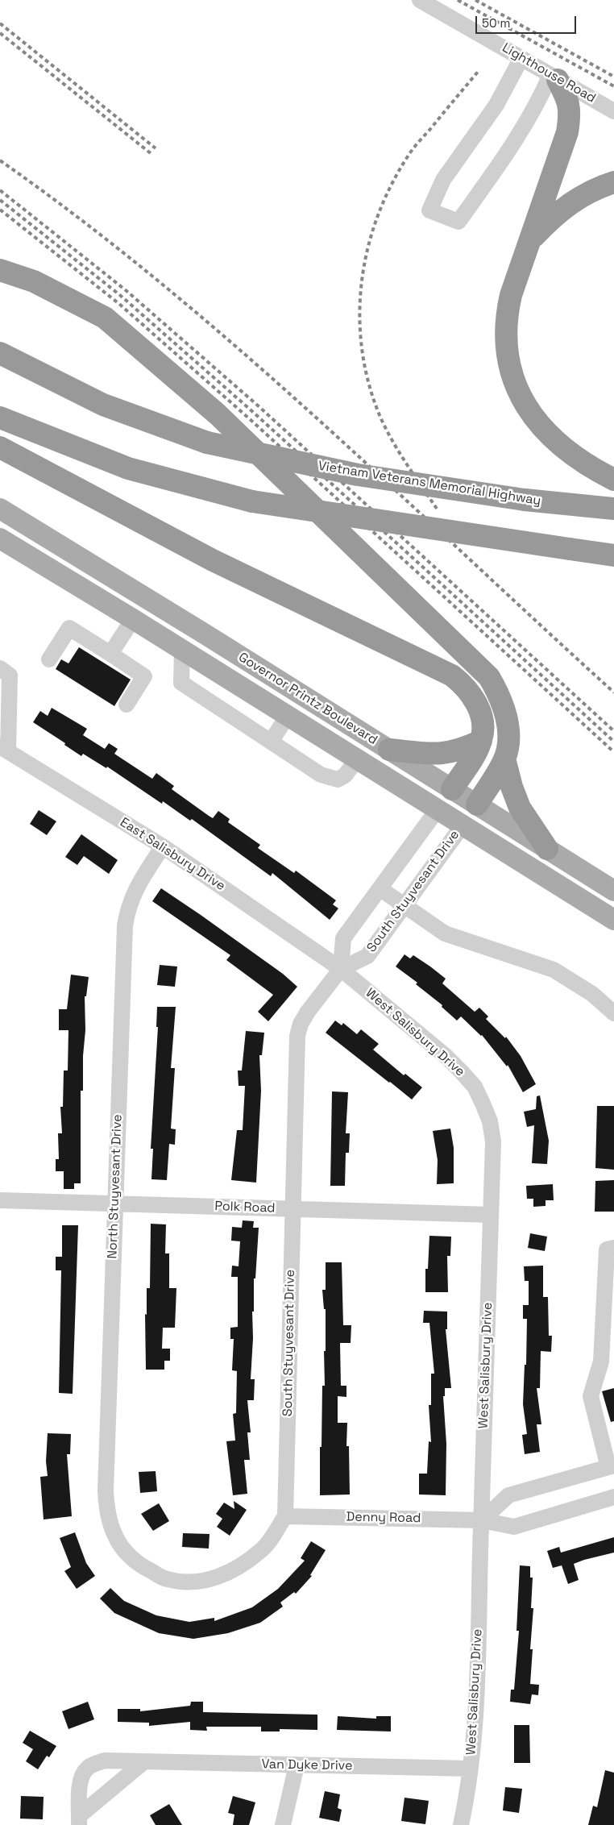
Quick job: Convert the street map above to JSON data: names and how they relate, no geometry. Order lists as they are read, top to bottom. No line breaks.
{"streets":{"highway":["Vietnam Veterans Memorial Highway"],"main road":["Governor Printz Boulevard","South Stuyvesant Drive"],"street":["Lighthouse Road","East Salisbury Drive","West Salisbury Drive","North Stuyvesant Drive","Polk Road","Denny Road","Van Dyke Drive"]},"crossings":[["Governor Printz Boulevard","South Stuyvesant Drive"],["East Salisbury Drive","South Stuyvesant Drive"],["East Salisbury Drive","West Salisbury Drive"],["East Salisbury Drive","North Stuyvesant Drive"],["South Stuyvesant Drive","West Salisbury Drive"],["South Stuyvesant Drive","North Stuyvesant Drive"],["South Stuyvesant Drive","Polk Road"],["South Stuyvesant Drive","Denny Road"],["West Salisbury Drive","Polk Road"],["West Salisbury Drive","Denny Road"],["West Salisbury Drive","Van Dyke Drive"],["North Stuyvesant Drive","Polk Road"],["North Stuyvesant Drive","Denny Road"]],"scale_bar":"50 m"}
